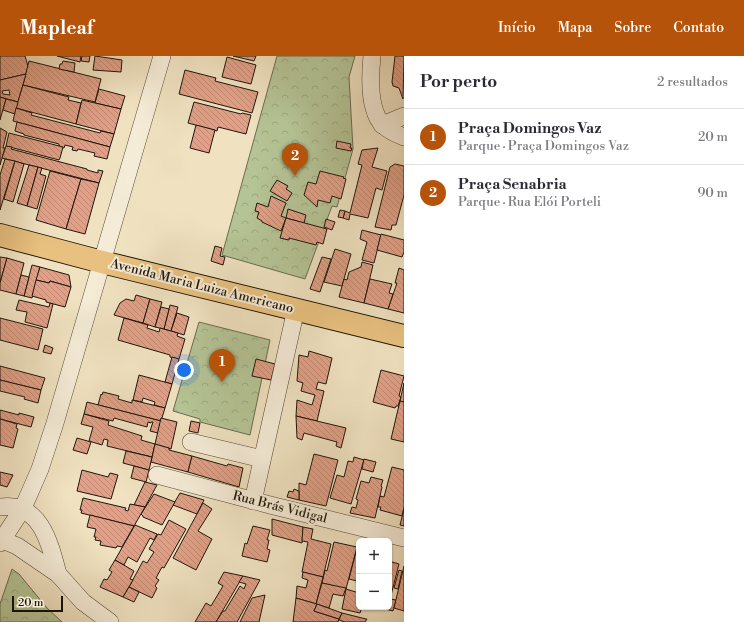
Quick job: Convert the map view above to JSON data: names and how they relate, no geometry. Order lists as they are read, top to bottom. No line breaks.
{"streets":{"main road":["Avenida Maria Luiza Americano"],"street":["Rua Brás Vidigal"]},"scale_bar":"20 m","page":{"header":"Mapleaf","nav":["Início","Mapa","Sobre","Contato"],"heading":["Por perto","2 resultados"],"list":[{"mark":"1","name":"Praça Domingos Vaz","note":"Parque · Praça Domingos Vaz","value":"20 m"},{"mark":"2","name":"Praça Senabria","note":"Parque · Rua Elói Porteli","value":"90 m"}],"pins":["2","1"],"map_buttons":["+","−"],"scale":"20 m"}}
